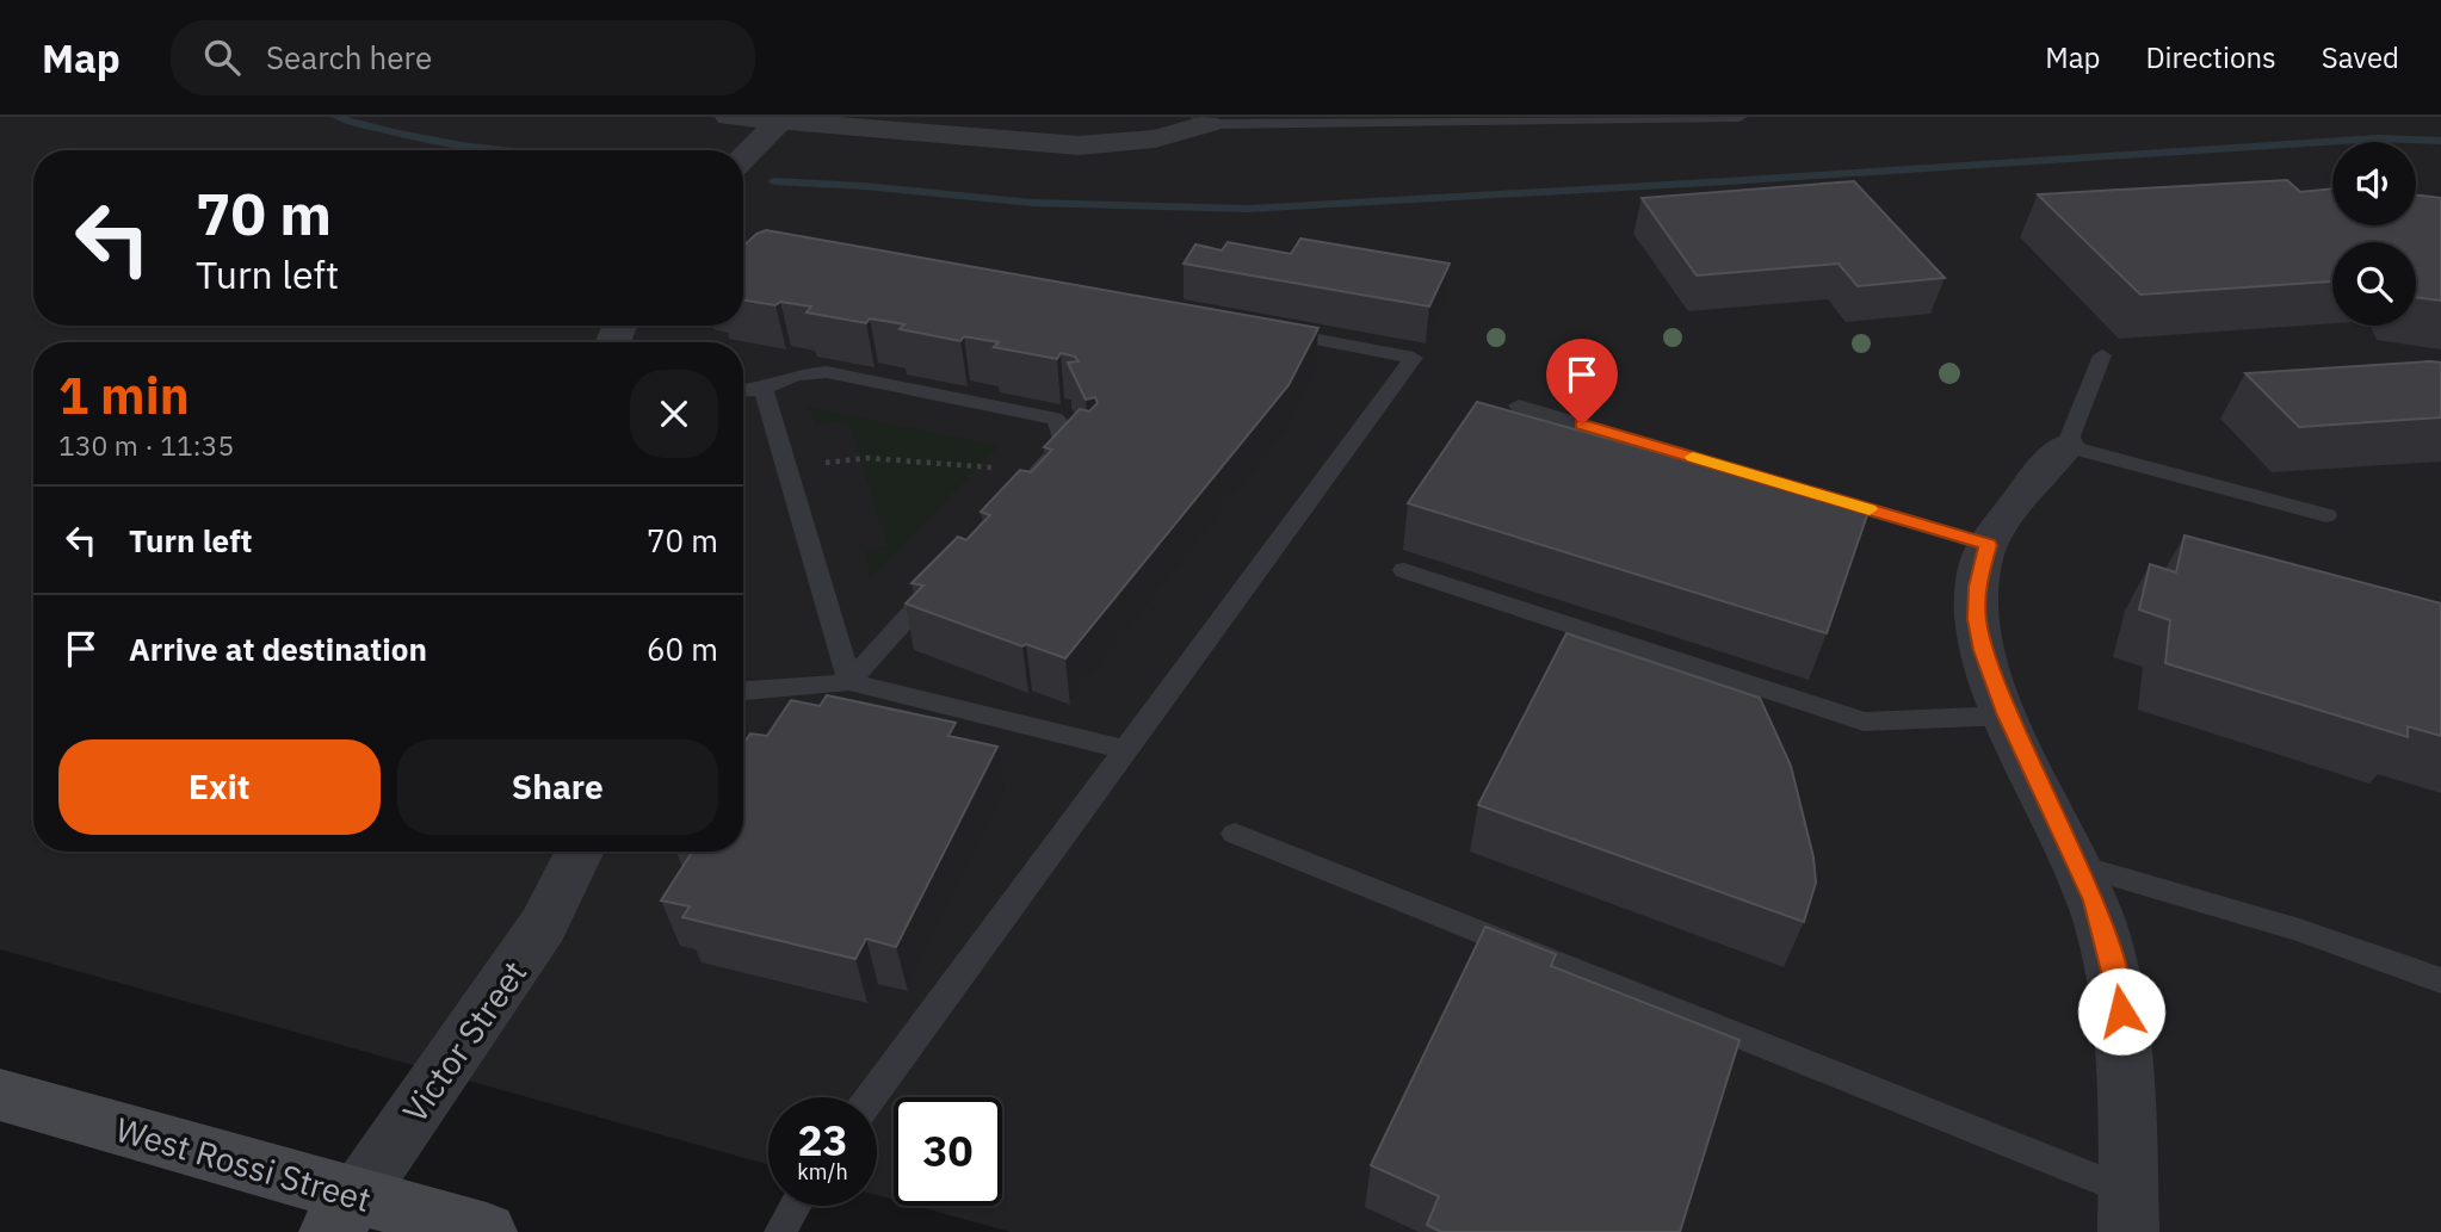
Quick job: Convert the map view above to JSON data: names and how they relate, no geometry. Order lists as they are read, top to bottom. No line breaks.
{"streets":{"main road":["West Rossi Street"],"street":["Victor Street"]},"crossings":[["Victor Street","West Rossi Street"]],"page":{"header":"Map","search":"Search here","nav":["Map","Directions","Saved"],"turn":["70 m","Turn left"],"heading":["1 min","130 m · 11:35"],"list":[{"name":"Turn left","value":"70 m"},{"name":"Arrive at destination","value":"60 m"}],"buttons":["Exit","Share"],"speed":"23 km/h","limit":"30"}}
